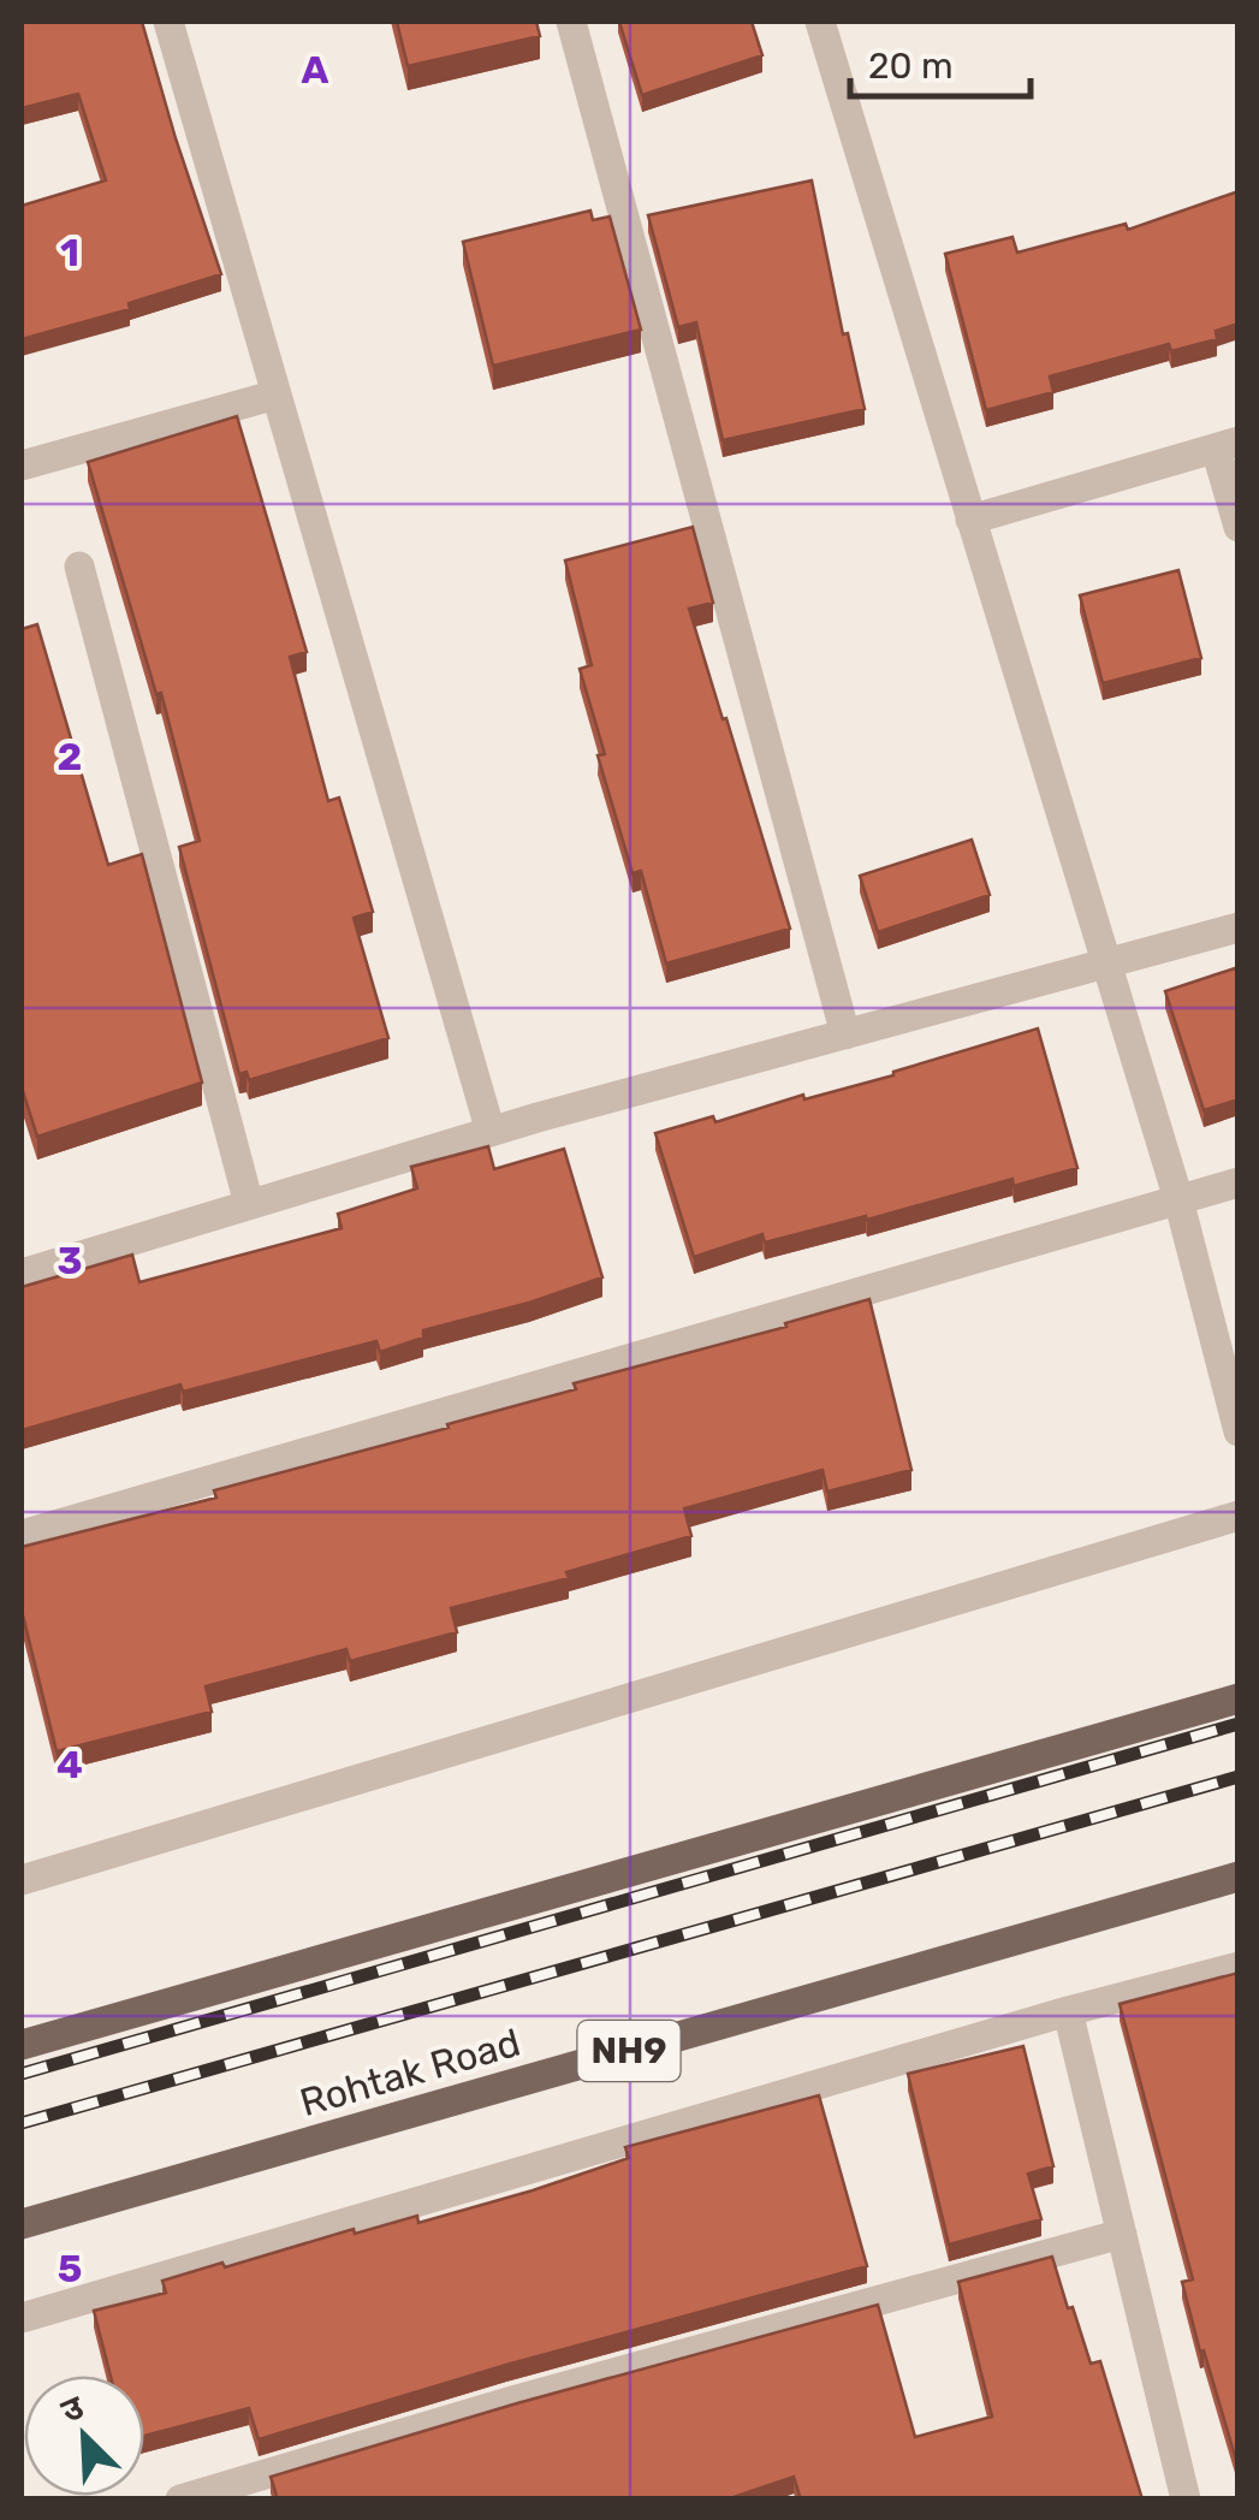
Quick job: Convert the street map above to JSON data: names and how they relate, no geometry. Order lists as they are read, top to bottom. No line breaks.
{"streets":{"main road":["NH9","Rohtak Road"]},"scale_bar":"20 m","north":"top left","grid":{"columns":["A"],"rows":["1","2","3","4","5"]}}
